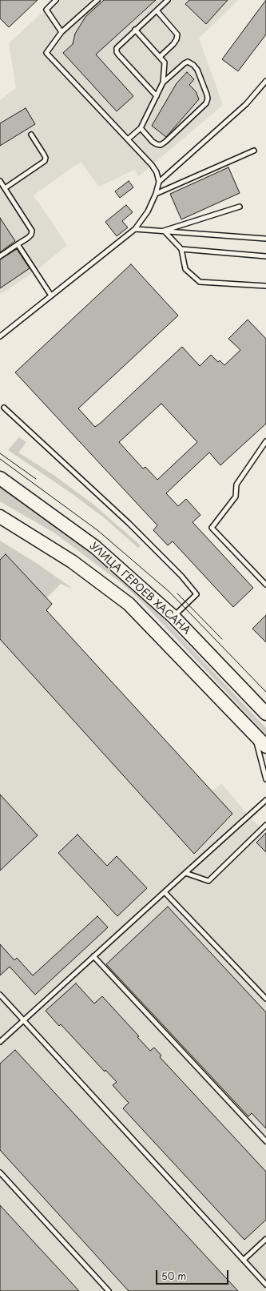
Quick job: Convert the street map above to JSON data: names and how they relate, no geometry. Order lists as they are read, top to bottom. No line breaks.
{"streets":{"main road":["УЛИЦА ГЕРОЕВ ХАСАНА"]},"scale_bar":"50 m"}
